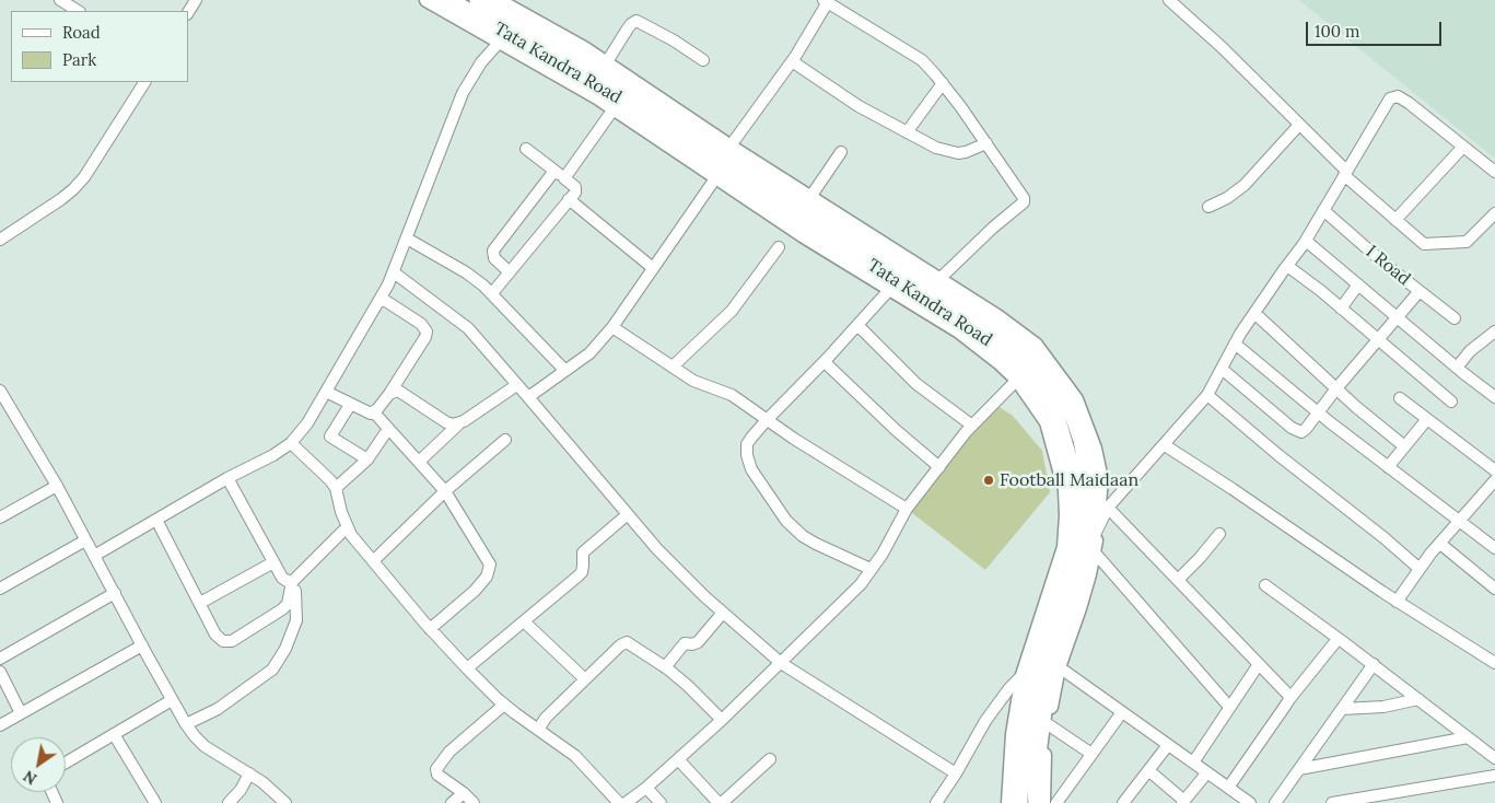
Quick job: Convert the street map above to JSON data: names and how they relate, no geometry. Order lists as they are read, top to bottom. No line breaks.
{"streets":{"main road":["Tata Kandra Road"],"street":["I Road"]},"places":["Football Maidaan"],"legend":["Road","Park"],"scale_bar":"100 m","north":"bottom left"}
